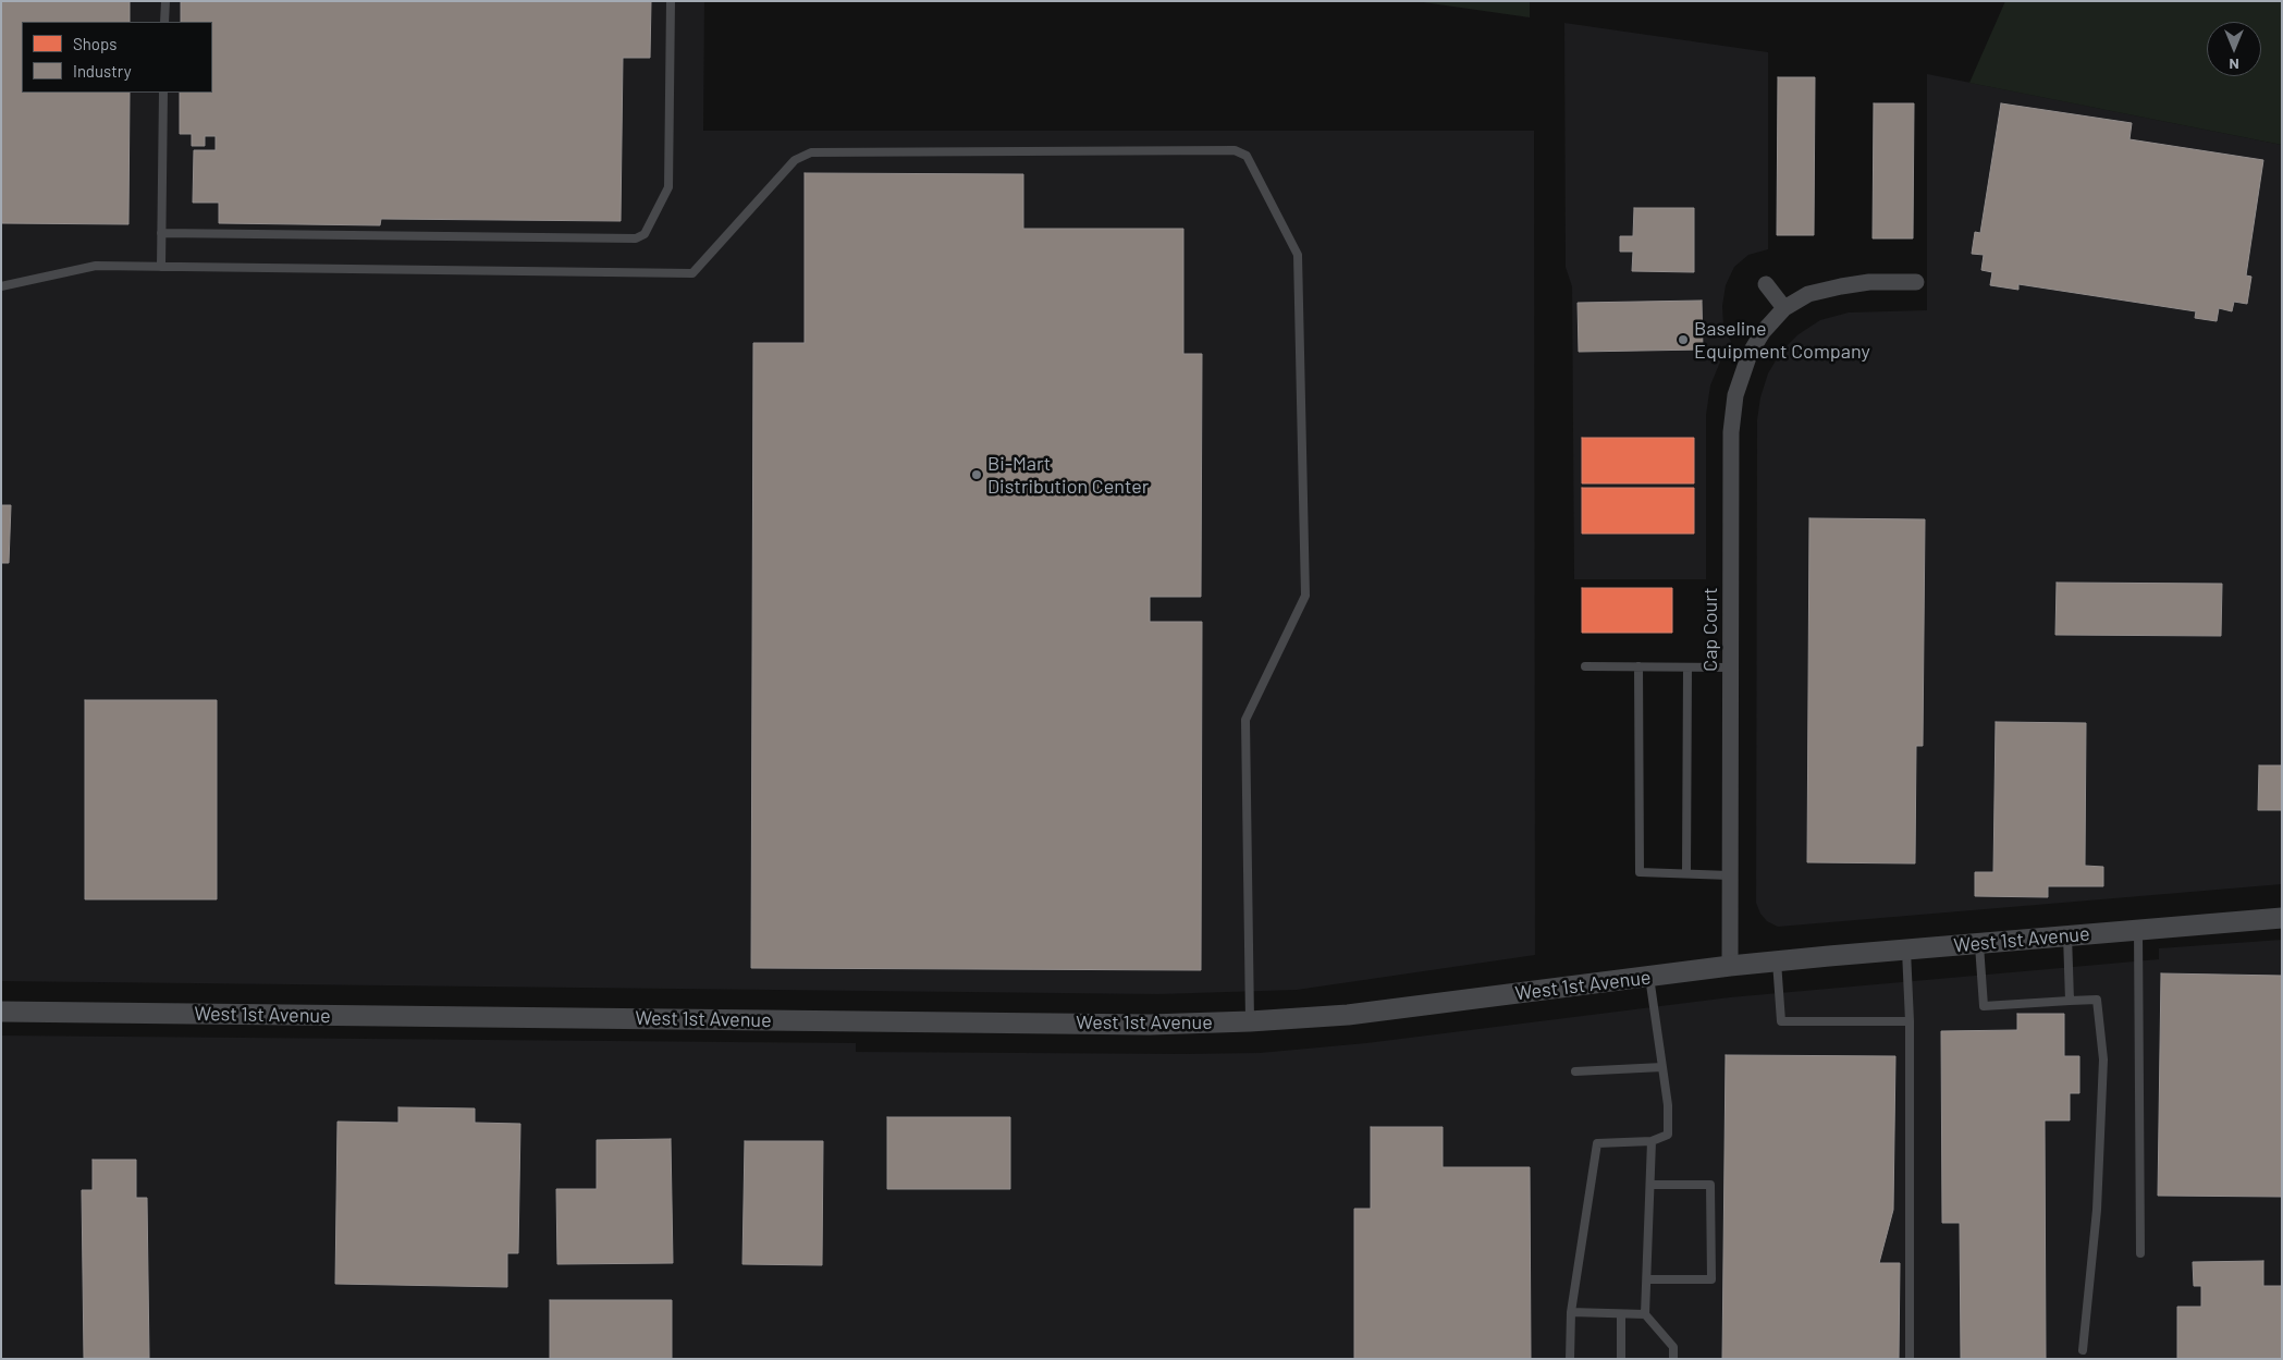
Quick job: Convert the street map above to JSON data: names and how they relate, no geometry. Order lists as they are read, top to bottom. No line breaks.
{"streets":{"street":["Cap Court","West 1st Avenue"]},"crossings":[["Cap Court","West 1st Avenue"]],"places":["Baseline Equipment Company","Bi-Mart Distribution Center"],"legend":["Shops","Industry"],"north":"bottom"}
